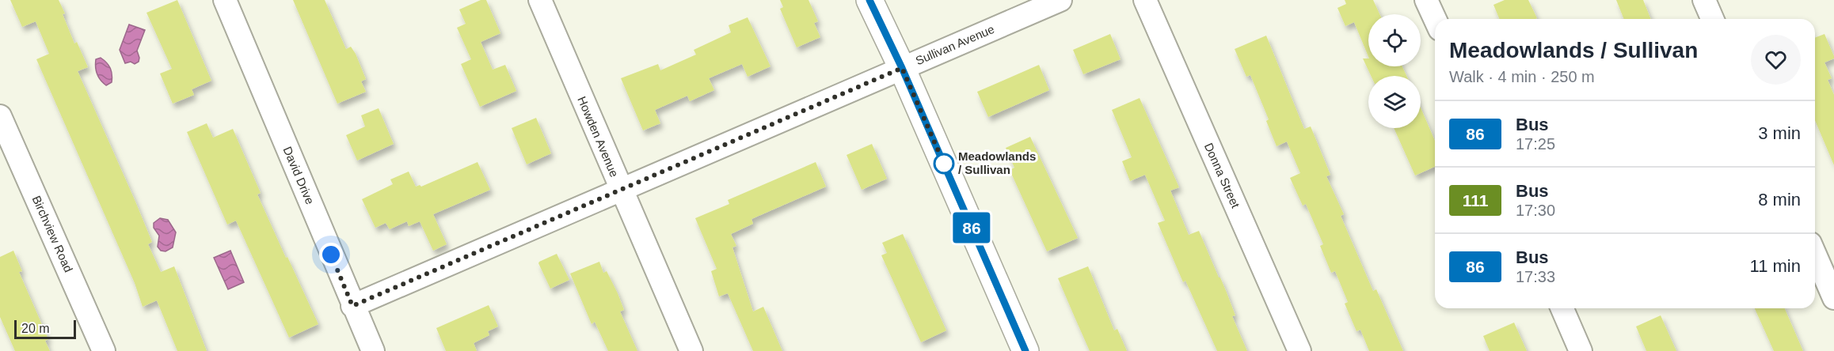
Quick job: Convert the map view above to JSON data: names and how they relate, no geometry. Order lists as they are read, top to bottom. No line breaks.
{"streets":{"street":["Sullivan Avenue","Howden Avenue","David Drive","Donna Street","Birchview Road"]},"crossings":[["Sullivan Avenue","Howden Avenue"],["Sullivan Avenue","David Drive"]],"places":["Meadowlands / Sullivan"],"lines":["bus line 86"],"scale_bar":"20 m","page":{"on_map":"86","heading":["Meadowlands / Sullivan","Walk · 4 min · 250 m"],"list":[{"mark":"86","name":"Bus","note":"17:25","value":"3 min"},{"mark":"111","name":"Bus","note":"17:30","value":"8 min"},{"mark":"86","name":"Bus","note":"17:33","value":"11 min"}],"scale":"20 m"}}
